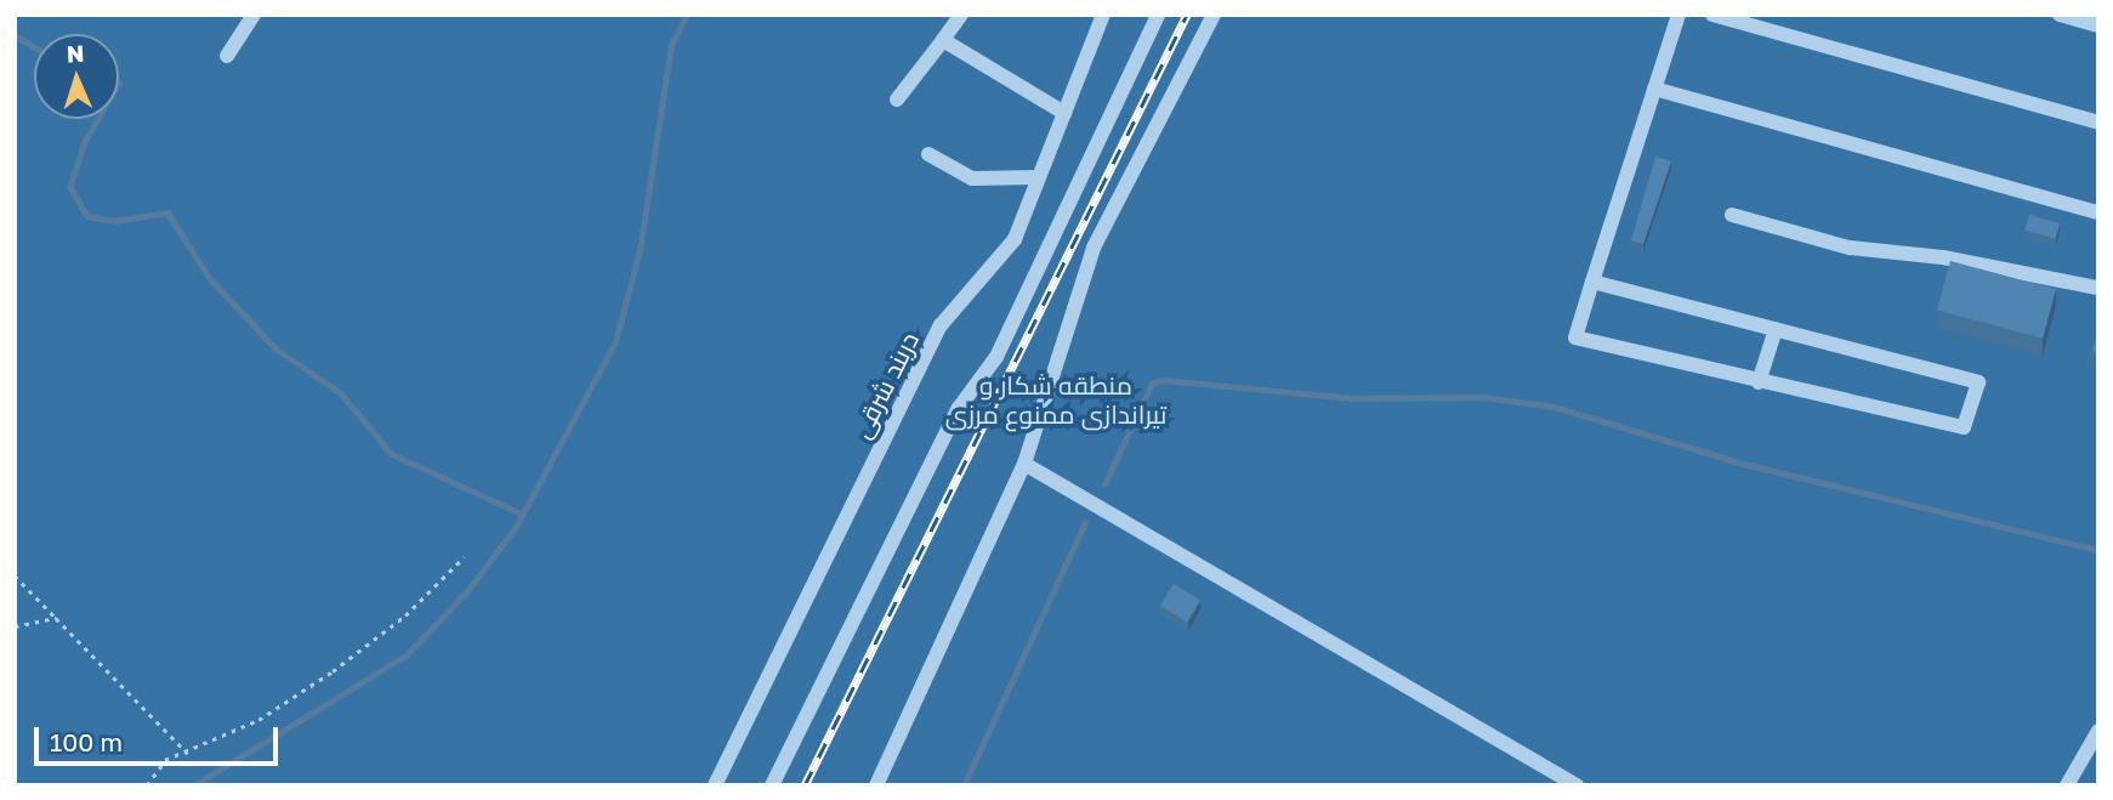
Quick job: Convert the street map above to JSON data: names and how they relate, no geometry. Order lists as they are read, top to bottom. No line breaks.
{"streets":{"street":["دربند شرقی"]},"parks":["منطقه شکار و تیراندازی ممنوع مرزی"],"scale_bar":"100 m","north":"top"}
